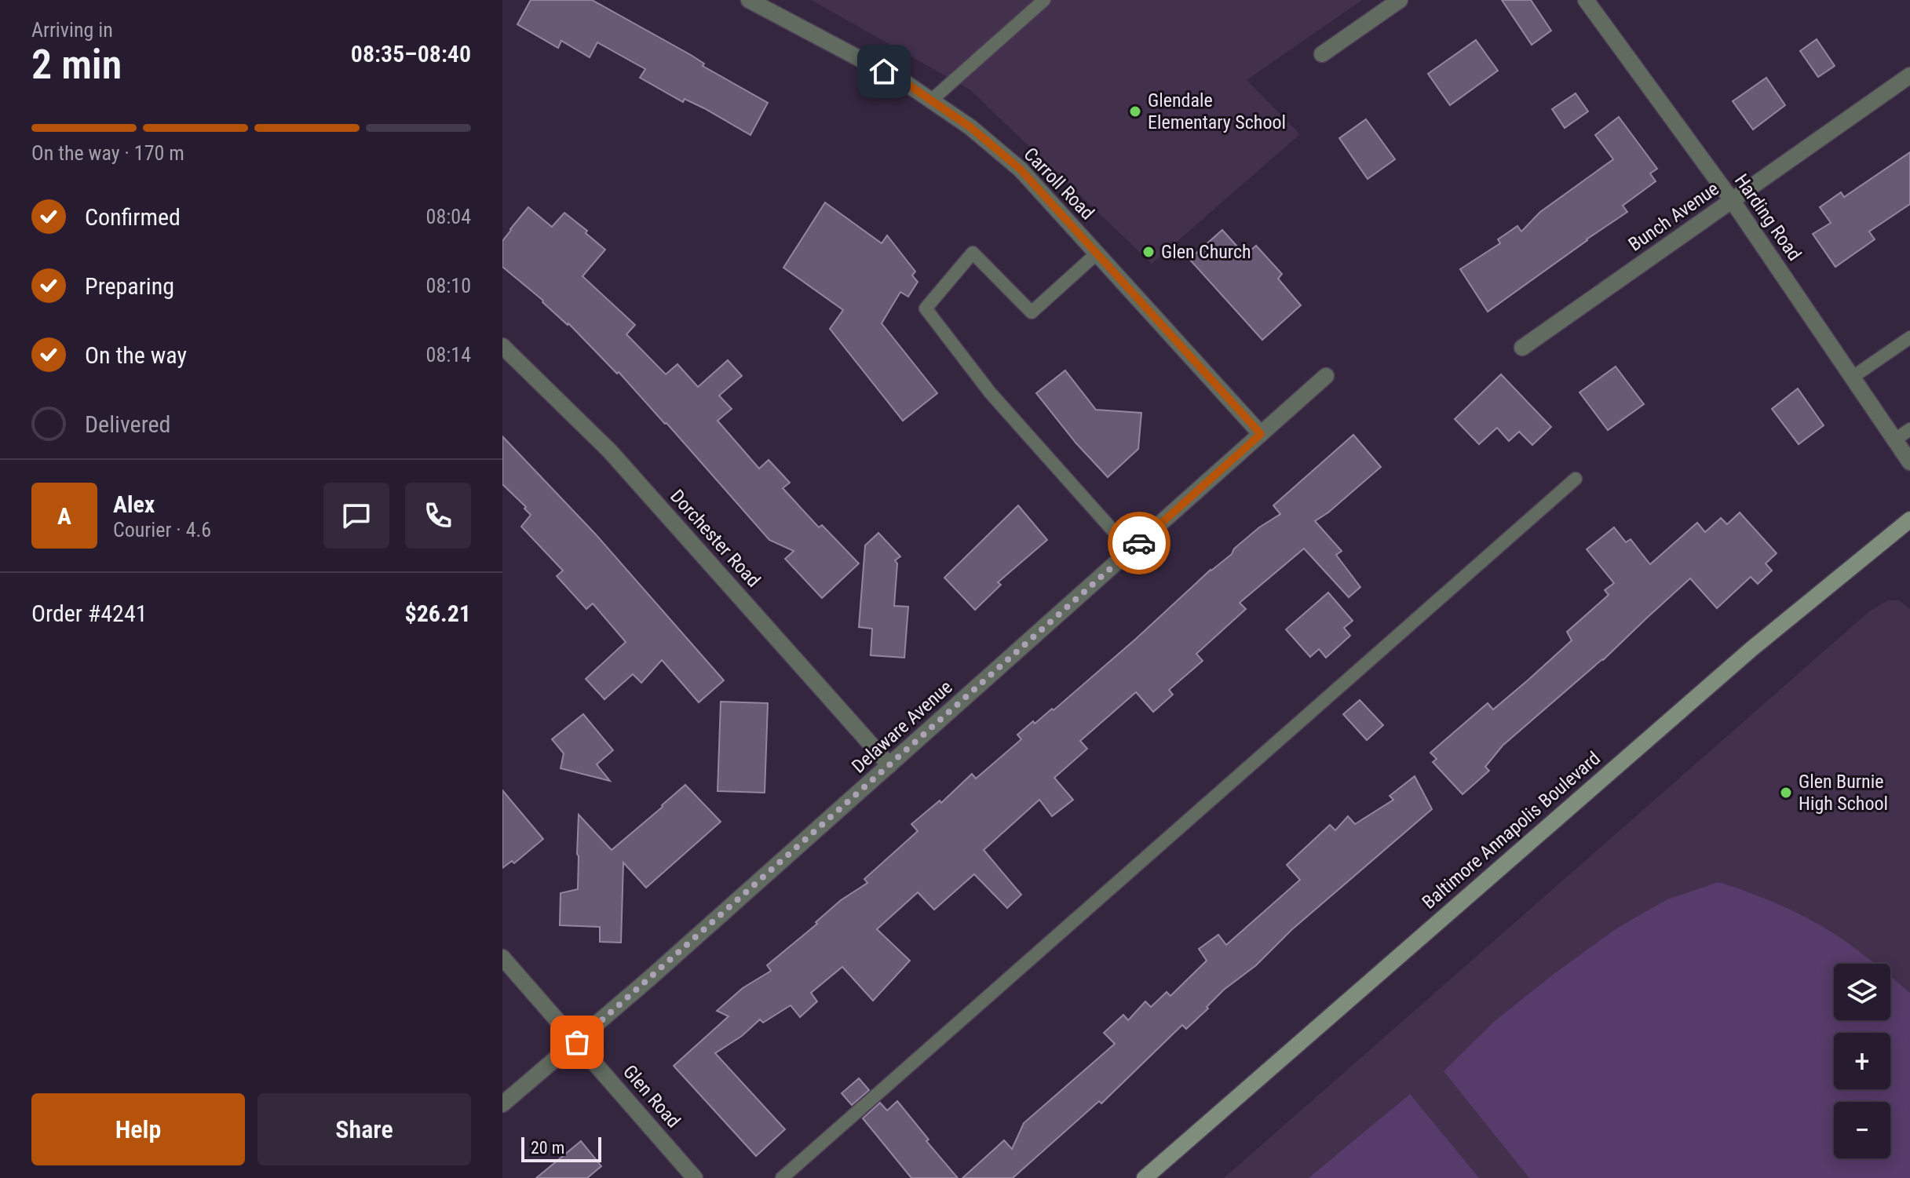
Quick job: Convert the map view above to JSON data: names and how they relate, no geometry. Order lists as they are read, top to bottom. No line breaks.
{"streets":{"main road":["Baltimore Annapolis Boulevard"],"street":["Carroll Road","Bunch Avenue","Harding Road","Dorchester Road","Delaware Avenue","Glen Road"]},"crossings":[["Carroll Road","Delaware Avenue"],["Bunch Avenue","Harding Road"],["Dorchester Road","Delaware Avenue"],["Delaware Avenue","Glen Road"]],"places":["Glendale Elementary School","Glen Church","Glen Burnie High School"],"scale_bar":"20 m","page":{"heading":["2 min","Arriving in","08:35–08:40"],"panel":["Alex","Courier · 4.6","Order #4241","$26.21"],"bar":"On the way · 170 m","list":[["Confirmed","08:04"],["Preparing","08:10"],["On the way","08:14"],"Delivered"],"round":"A","map_buttons":["+","−"],"buttons":["Help","Share"],"scale":"20 m"}}
